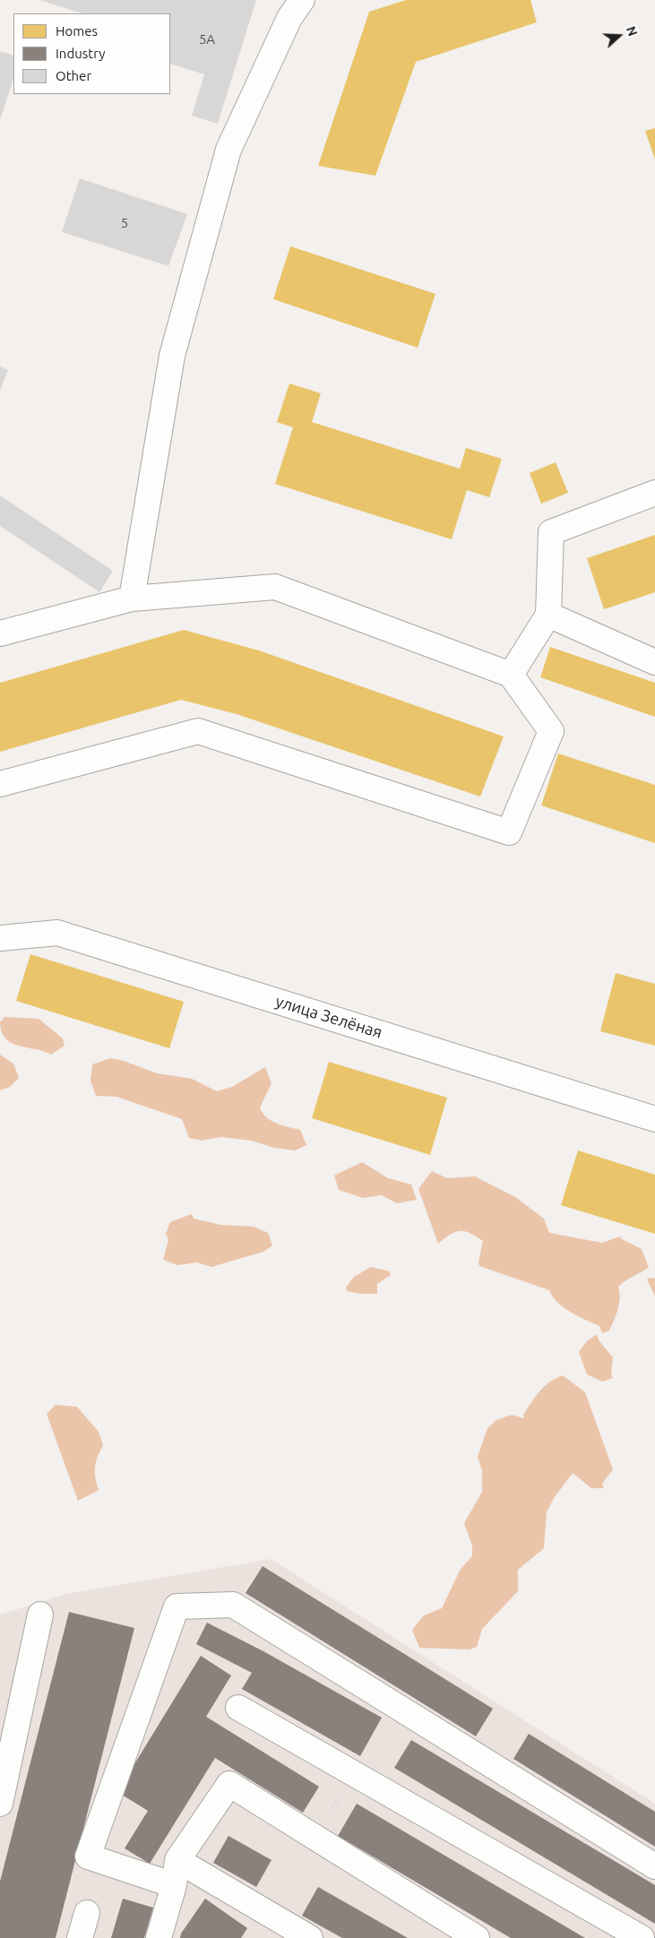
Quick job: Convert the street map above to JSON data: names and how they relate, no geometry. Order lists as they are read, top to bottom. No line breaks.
{"streets":{"street":["улица Зелёная"]},"house_numbers":["5А","5"],"legend":["Homes","Industry","Other"],"north":"right"}
